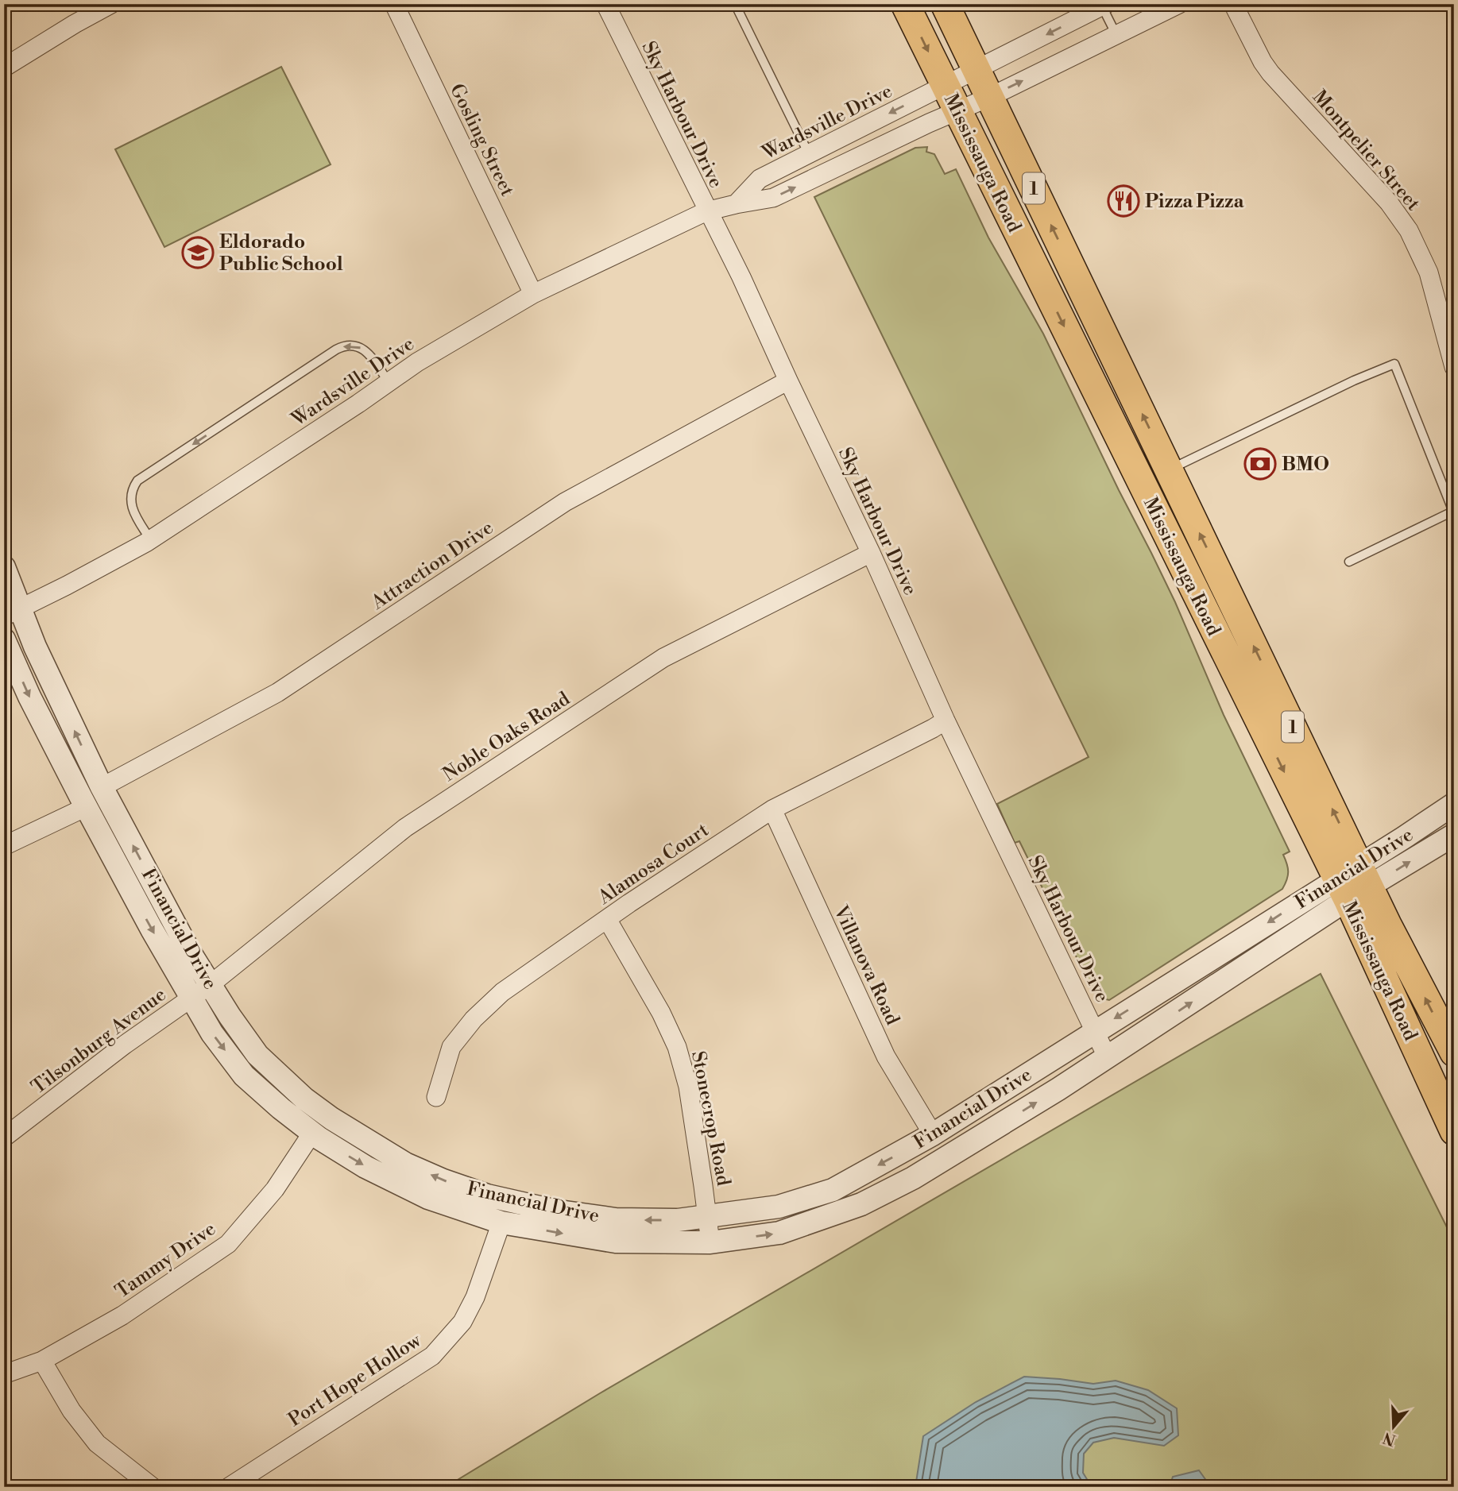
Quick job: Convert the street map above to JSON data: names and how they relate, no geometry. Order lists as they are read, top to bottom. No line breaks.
{"streets":{"main road":["Mississauga Road","1"],"street":["Sky Harbour Drive","Wardsville Drive","Gosling Street","Montpelier Street","Attraction Drive","Noble Oaks Road","Alamosa Court","Financial Drive","Villanova Road","Tilsonburg Avenue","Stonecrop Road","Tammy Drive","Port Hope Hollow"]},"crossings":[["Sky Harbour Drive","Wardsville Drive"],["Sky Harbour Drive","Attraction Drive"],["Sky Harbour Drive","Noble Oaks Road"],["Sky Harbour Drive","Alamosa Court"],["Sky Harbour Drive","Financial Drive"],["Wardsville Drive","Gosling Street"],["Wardsville Drive","Mississauga Road"],["Wardsville Drive","Financial Drive"],["Mississauga Road","Financial Drive"],["Attraction Drive","Financial Drive"],["Noble Oaks Road","Financial Drive"],["Noble Oaks Road","Tilsonburg Avenue"],["Alamosa Court","Villanova Road"],["Alamosa Court","Stonecrop Road"],["Financial Drive","Villanova Road"],["Financial Drive","Tilsonburg Avenue"],["Financial Drive","Stonecrop Road"],["Financial Drive","Tammy Drive"],["Financial Drive","Port Hope Hollow"]],"places":{"restaurant":["Pizza Pizza"],"school or university":["Eldorado Public School"],"bank":["BMO"]},"north":"bottom"}
